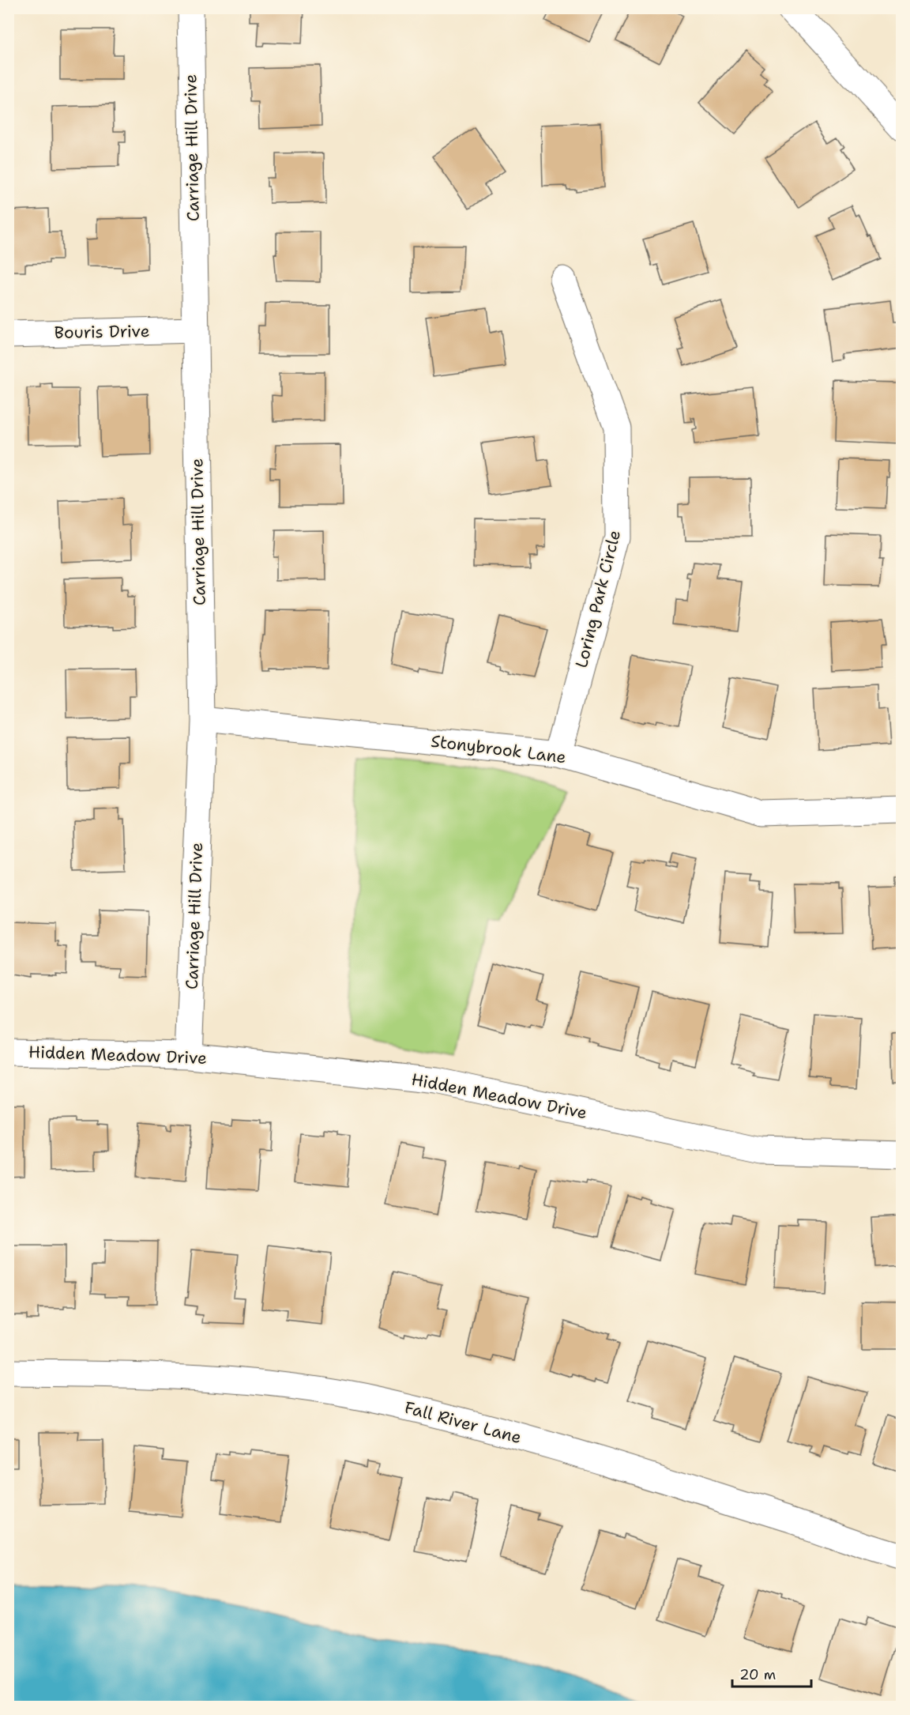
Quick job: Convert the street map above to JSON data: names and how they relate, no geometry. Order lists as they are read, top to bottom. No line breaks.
{"streets":{"street":["Carriage Hill Drive","Bouris Drive","Loring Park Circle","Stonybrook Lane","Hidden Meadow Drive","Fall River Lane"]},"crossings":[["Carriage Hill Drive","Bouris Drive"],["Carriage Hill Drive","Stonybrook Lane"],["Carriage Hill Drive","Hidden Meadow Drive"],["Loring Park Circle","Stonybrook Lane"]],"scale_bar":"20 m"}
